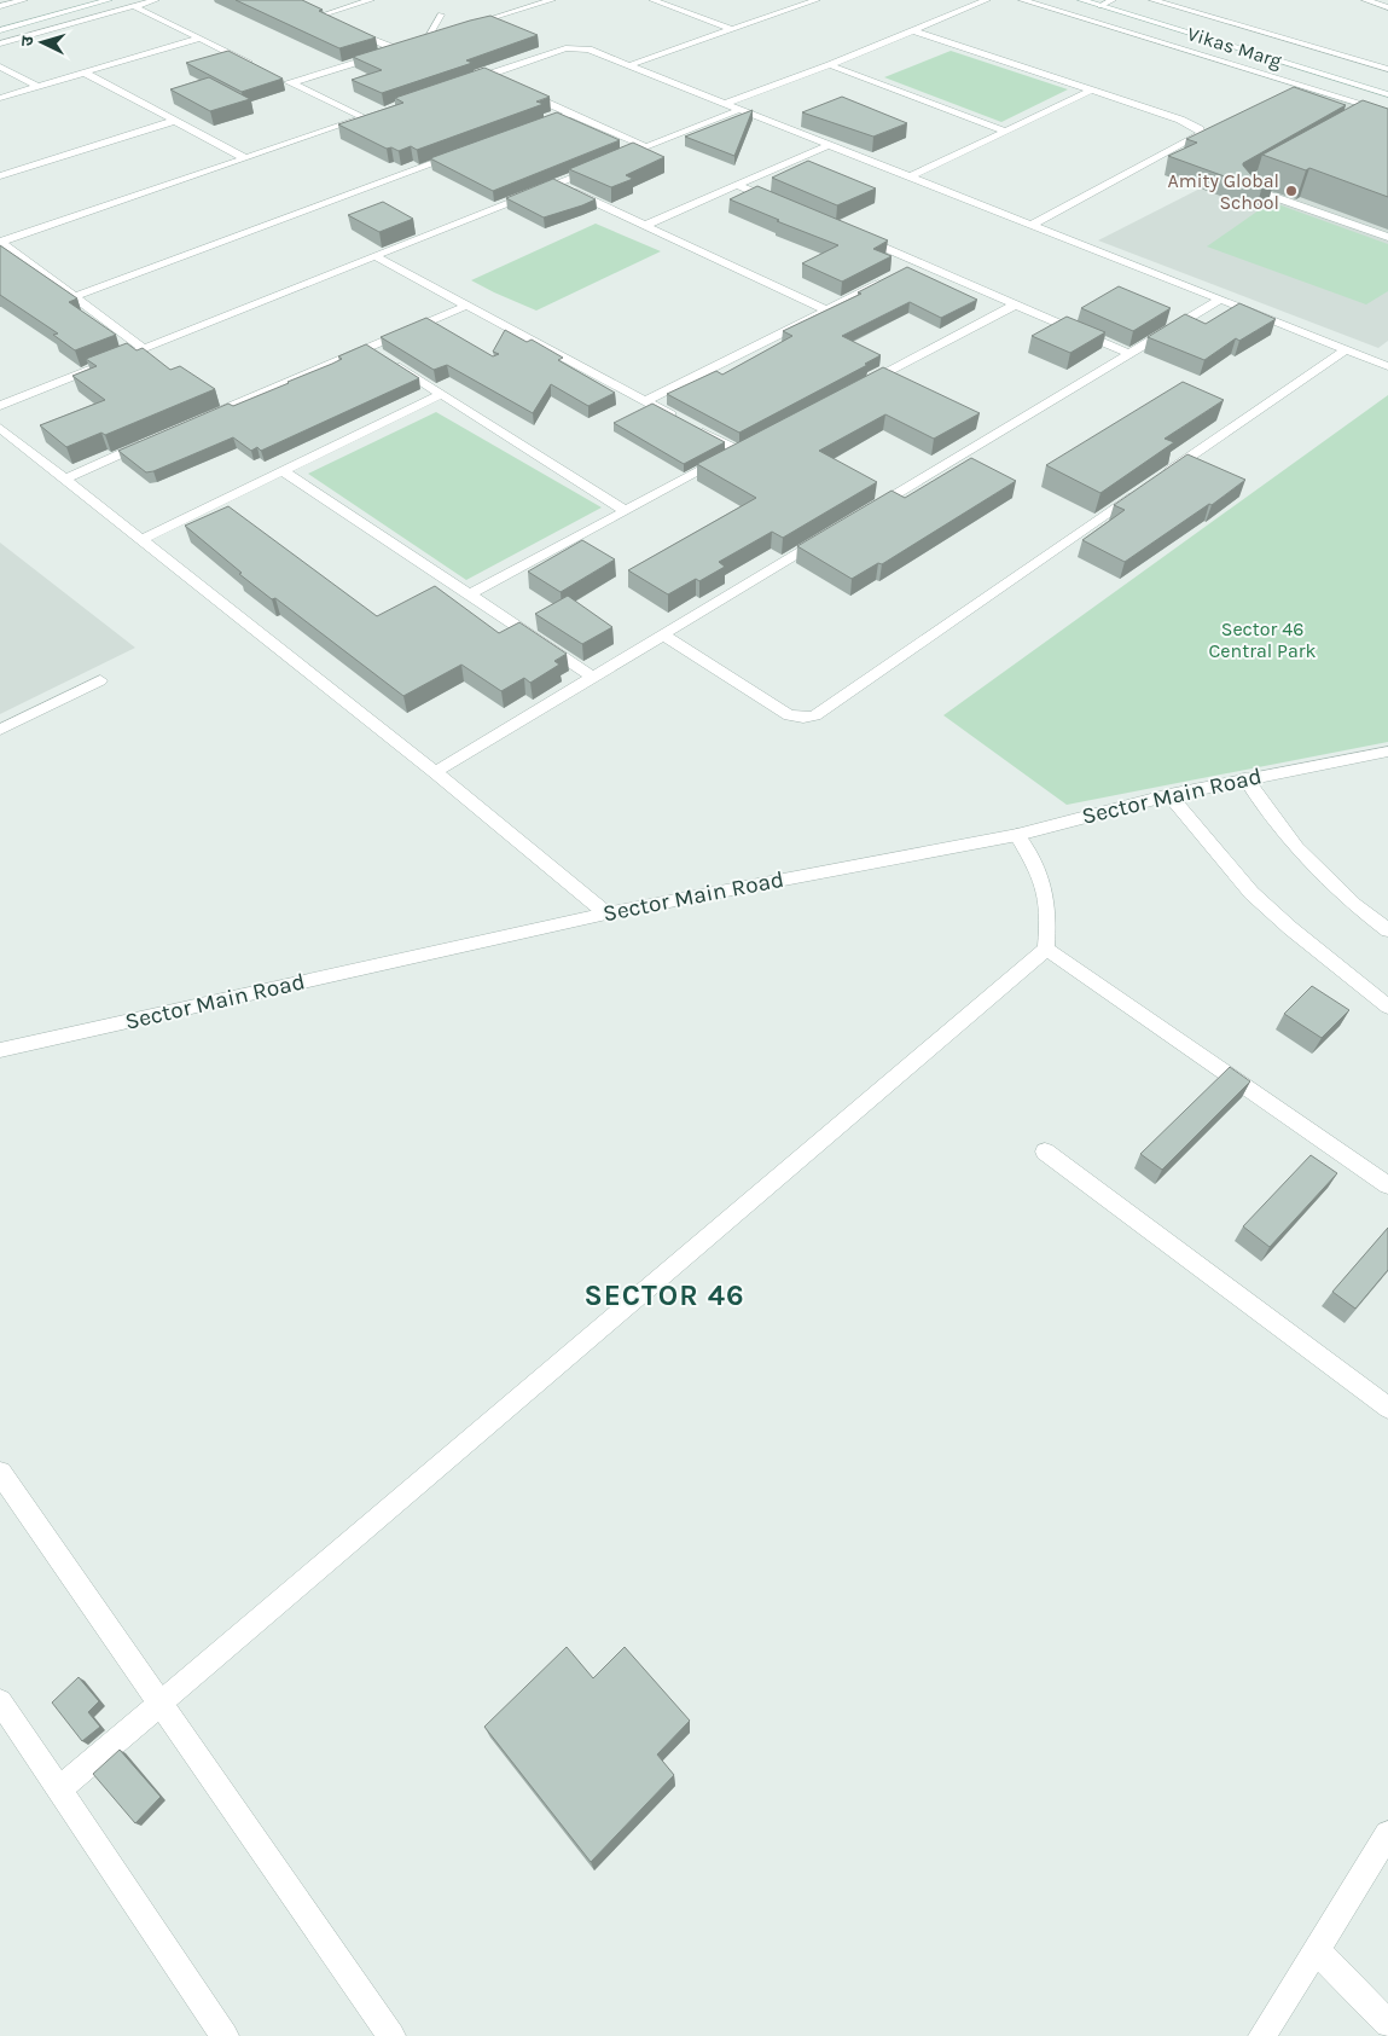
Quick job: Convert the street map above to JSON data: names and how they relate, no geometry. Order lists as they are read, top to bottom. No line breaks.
{"streets":{"street":["Vikas Marg","Sector Main Road"]},"districts":["SECTOR 46"],"parks":["Sector 46 Central Park"],"places":["Amity Global School"],"north":"left"}
